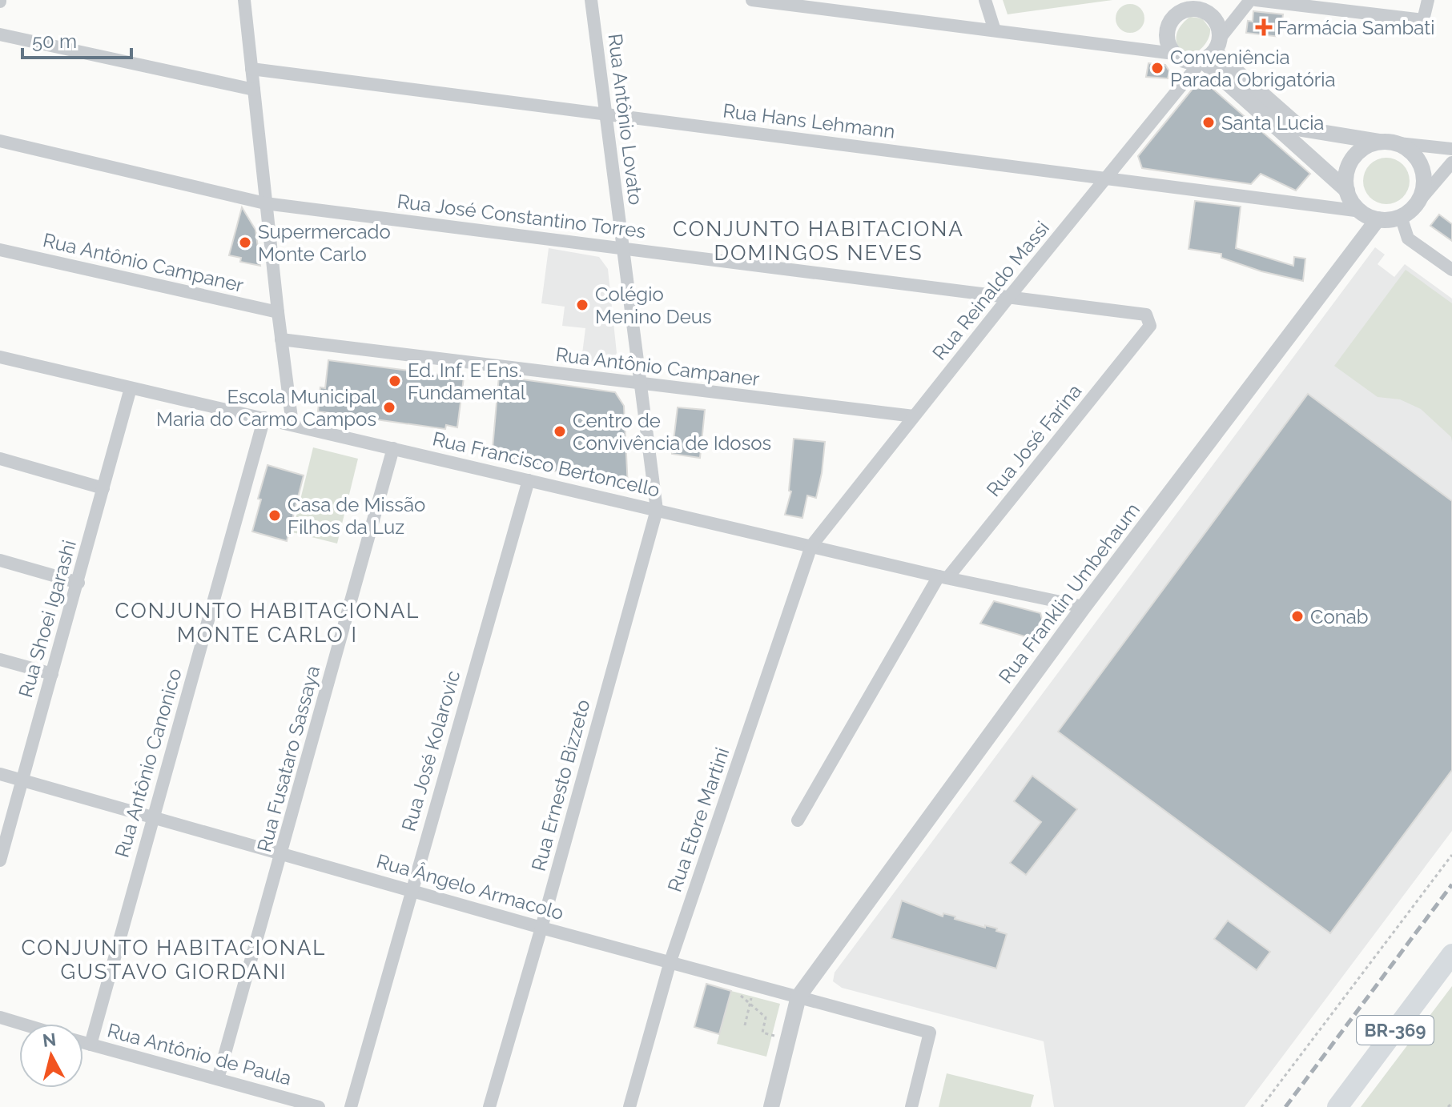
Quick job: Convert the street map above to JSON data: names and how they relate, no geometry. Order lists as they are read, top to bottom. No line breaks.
{"streets":{"main road":["BR-369"],"street":["Rua Antônio Lovato","Rua Hans Lehmann","Rua José Constantino Torres","Rua Antônio Campaner","Rua Reinaldo Massi","Rua José Farina","Rua Francisco Bertoncello","Rua Franklin Umbehaum","Rua Shoei Igarashi","Rua José Kolarovic","Rua Fusataro Sassaya","Rua Antônio Canonico","Rua Ernesto Bizzeto","Rua Etore Martini","Rua Ângelo Armacolo","Rua Antônio de Paula"]},"crossings":[["Rua Antônio Lovato","Rua Hans Lehmann"],["Rua Antônio Lovato","Rua José Constantino Torres"],["Rua Antônio Lovato","Rua Antônio Campaner"],["Rua Antônio Lovato","Rua Francisco Bertoncello"],["Rua Antônio Lovato","Rua Ernesto Bizzeto"],["Rua Hans Lehmann","Rua Reinaldo Massi"],["Rua Hans Lehmann","Rua Franklin Umbehaum"],["Rua José Constantino Torres","Rua Reinaldo Massi"],["Rua José Constantino Torres","Rua José Farina"],["Rua Antônio Campaner","Rua Reinaldo Massi"],["Rua Reinaldo Massi","Rua Francisco Bertoncello"],["Rua Reinaldo Massi","Rua Etore Martini"],["Rua José Farina","Rua Francisco Bertoncello"],["Rua Francisco Bertoncello","Rua Franklin Umbehaum"],["Rua Francisco Bertoncello","Rua Shoei Igarashi"],["Rua Francisco Bertoncello","Rua José Kolarovic"],["Rua Francisco Bertoncello","Rua Fusataro Sassaya"],["Rua Francisco Bertoncello","Rua Antônio Canonico"],["Rua Francisco Bertoncello","Rua Ernesto Bizzeto"],["Rua Francisco Bertoncello","Rua Etore Martini"],["Rua Franklin Umbehaum","Rua Ângelo Armacolo"],["Rua Shoei Igarashi","Rua Ângelo Armacolo"],["Rua José Kolarovic","Rua Ângelo Armacolo"],["Rua Fusataro Sassaya","Rua Ângelo Armacolo"],["Rua Fusataro Sassaya","Rua Antônio de Paula"],["Rua Antônio Canonico","Rua Ângelo Armacolo"],["Rua Antônio Canonico","Rua Antônio de Paula"],["Rua Ernesto Bizzeto","Rua Ângelo Armacolo"],["Rua Etore Martini","Rua Ângelo Armacolo"]],"districts":["CONJUNTO HABITACIONA DOMINGOS NEVES","CONJUNTO HABITACIONAL MONTE CARLO I","CONJUNTO HABITACIONAL GUSTAVO GIORDANI"],"places":{"health":["Farmácia Sambati"],"other":["Conveniência Parada Obrigatória","Santa Lucia","Supermercado Monte Carlo","Colégio Menino Deus","Ed. Inf. E Ens. Fundamental","Escola Municipal Maria do Carmo Campos","Centro de Convivência de Idosos","Casa de Missão Filhos da Luz","Conab"]},"scale_bar":"50 m","north":"top"}
